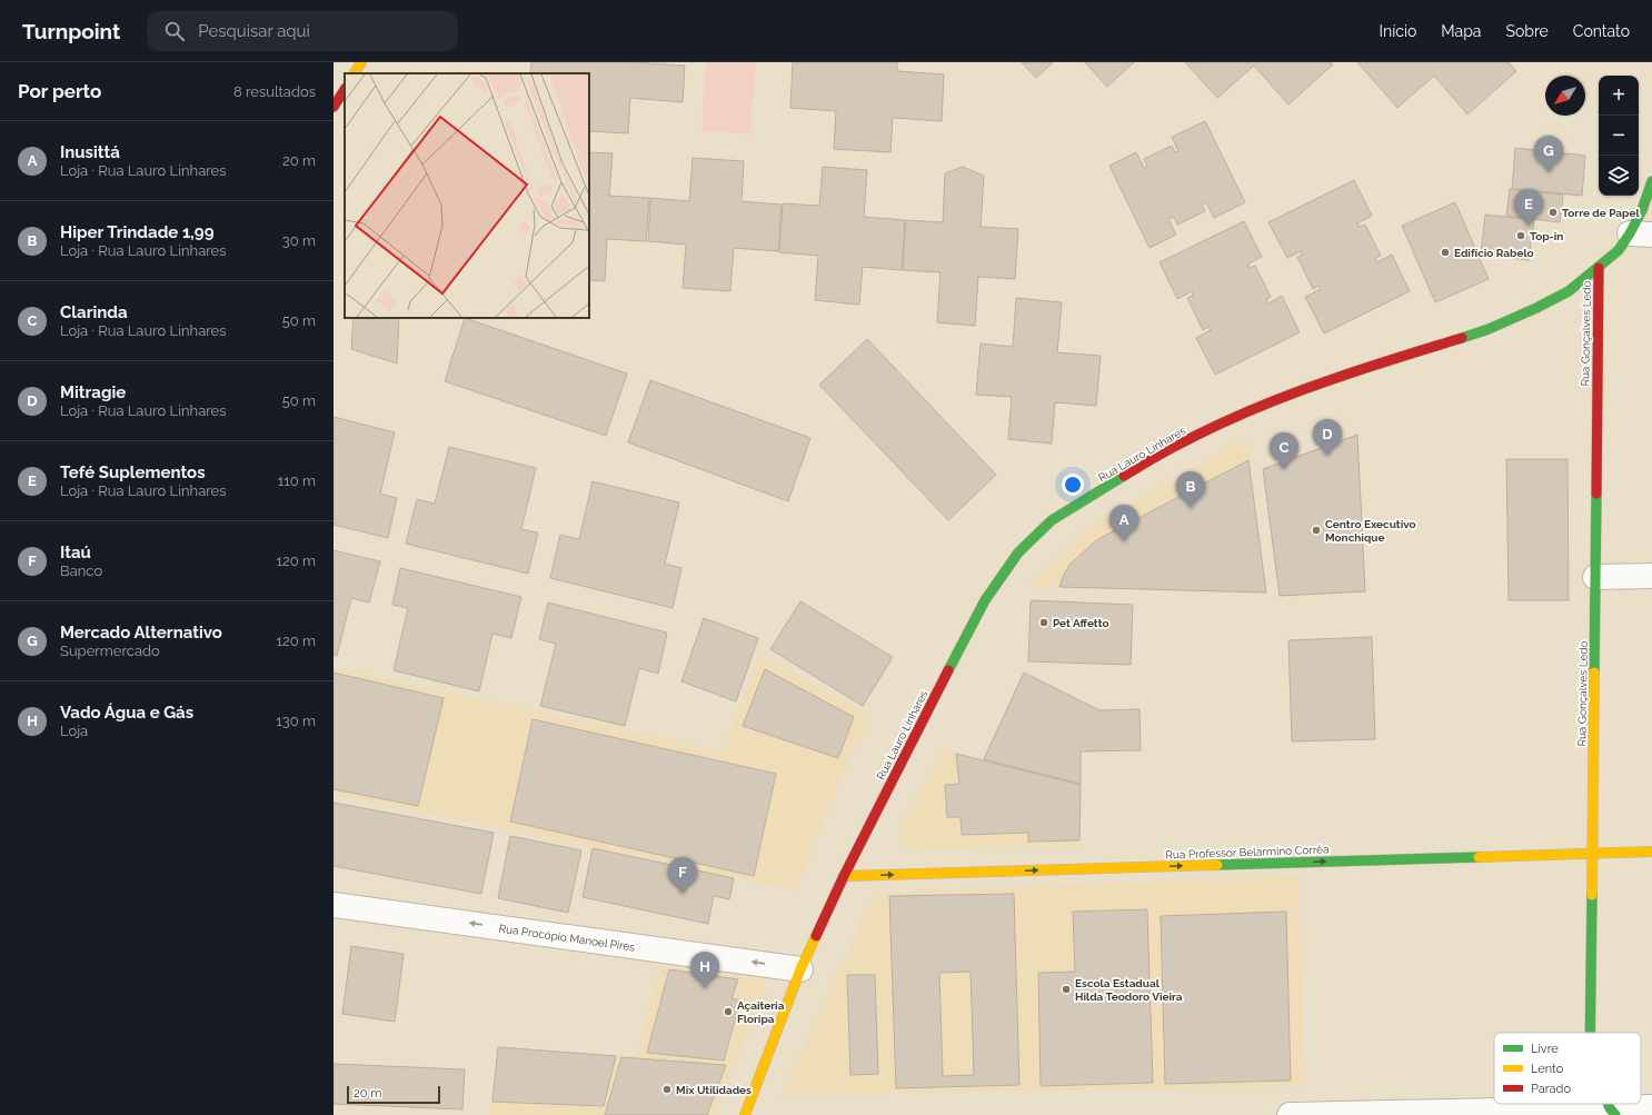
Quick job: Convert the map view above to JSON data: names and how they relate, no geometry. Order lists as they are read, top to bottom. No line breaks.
{"streets":{"street":["Rua Gonçalves Ledo","Rua Lauro Linhares","Rua Professor Belarmino Corrêa","Rua Procópio Manoel Pires"]},"crossings":[["Rua Gonçalves Ledo","Rua Lauro Linhares"],["Rua Gonçalves Ledo","Rua Professor Belarmino Corrêa"],["Rua Lauro Linhares","Rua Professor Belarmino Corrêa"],["Rua Lauro Linhares","Rua Procópio Manoel Pires"]],"one_way":["Rua Professor Belarmino Corrêa","Rua Procópio Manoel Pires"],"places":["Torre de Papel","Top-in","Edifício Rabelo","Centro Executivo Monchique","Pet Affetto","Escola Estadual Hilda Teodoro Vieira","Açaiteria Floripa","Mix Utilidades"],"legend":["Livre","Lento","Parado"],"scale_bar":"20 m","north":"bottom left","page":{"header":"Turnpoint","search":"Pesquisar aqui","nav":["Início","Mapa","Sobre","Contato"],"heading":["Por perto","8 resultados"],"map_buttons":["+","−"],"list":[{"mark":"A","name":"Inusittá","note":"Loja · Rua Lauro Linhares","value":"20 m"},{"mark":"B","name":"Hiper Trindade 1,99","note":"Loja · Rua Lauro Linhares","value":"30 m"},{"mark":"C","name":"Clarinda","note":"Loja · Rua Lauro Linhares","value":"50 m"},{"mark":"D","name":"Mitragie","note":"Loja · Rua Lauro Linhares","value":"50 m"},{"mark":"E","name":"Tefé Suplementos","note":"Loja · Rua Lauro Linhares","value":"110 m"},{"mark":"F","name":"Itaú","note":"Banco","value":"120 m"},{"mark":"G","name":"Mercado Alternativo","note":"Supermercado","value":"120 m"},{"mark":"H","name":"Vado Água e Gás","note":"Loja","value":"130 m"}],"pins":["G","E","D","C","B","A","F","H"],"scale":"20 m"}}
